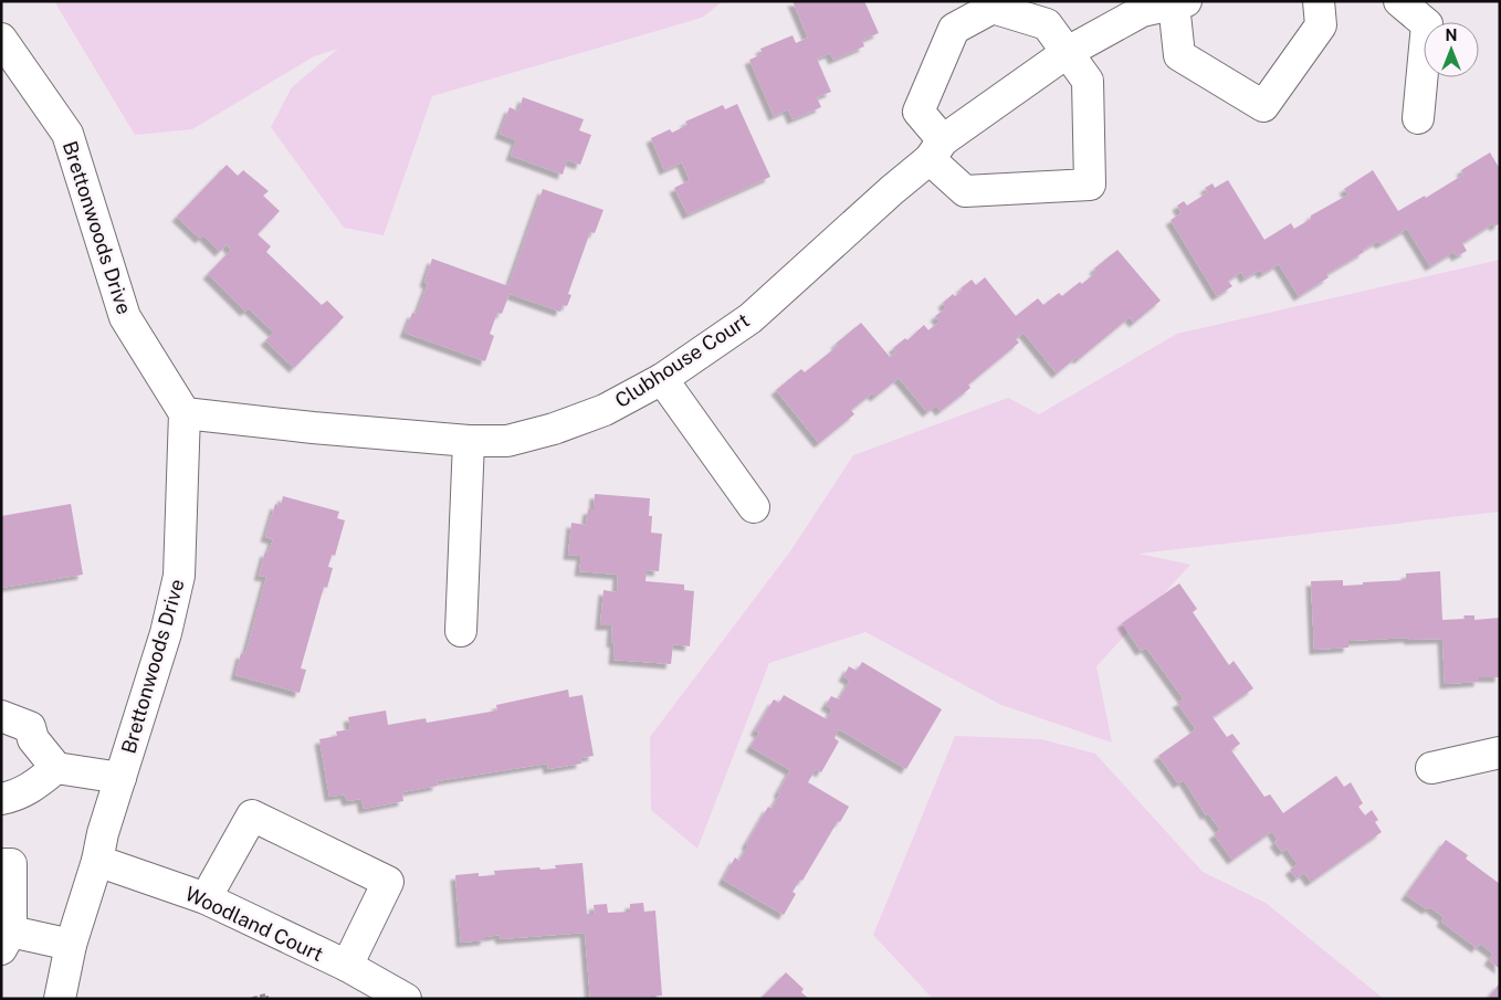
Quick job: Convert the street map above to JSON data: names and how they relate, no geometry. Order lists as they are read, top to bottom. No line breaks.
{"streets":{"street":["Brettonwoods Drive","Clubhouse Court","Woodland Court"]},"crossings":[["Brettonwoods Drive","Clubhouse Court"],["Brettonwoods Drive","Woodland Court"]],"north":"top"}
